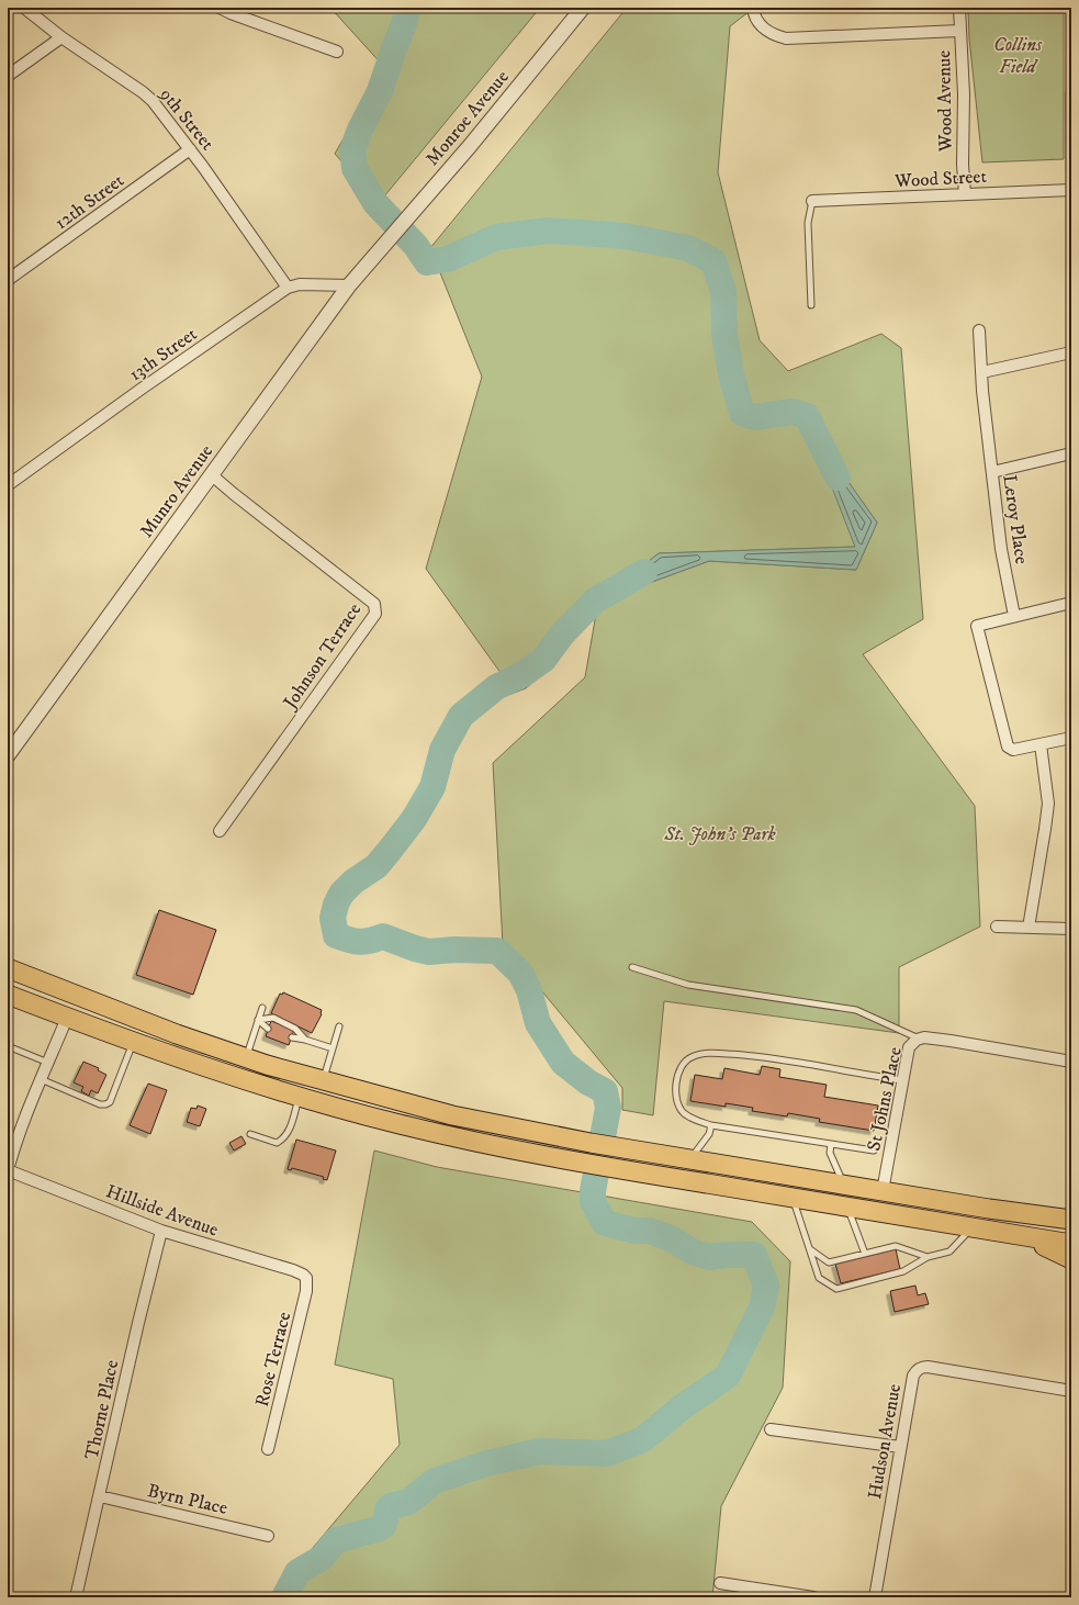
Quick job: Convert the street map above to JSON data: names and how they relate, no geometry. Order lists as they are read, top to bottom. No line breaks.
{"streets":{"street":["Wood Avenue","Monroe Avenue","9th Street","Wood Street","12th Street","13th Street","Munro Avenue","Leroy Place","Johnson Terrace","St Johns Place","Hillside Avenue","Rose Terrace","Thorne Place","Hudson Avenue","Byrn Place"]},"crossings":[["Wood Avenue","Wood Street"],["Monroe Avenue","Munro Avenue"],["9th Street","12th Street"],["9th Street","13th Street"],["13th Street","Munro Avenue"],["Munro Avenue","Johnson Terrace"],["Hillside Avenue","Rose Terrace"],["Hillside Avenue","Thorne Place"],["Thorne Place","Byrn Place"]],"parks":["Collins Field","St. John's Park"]}
